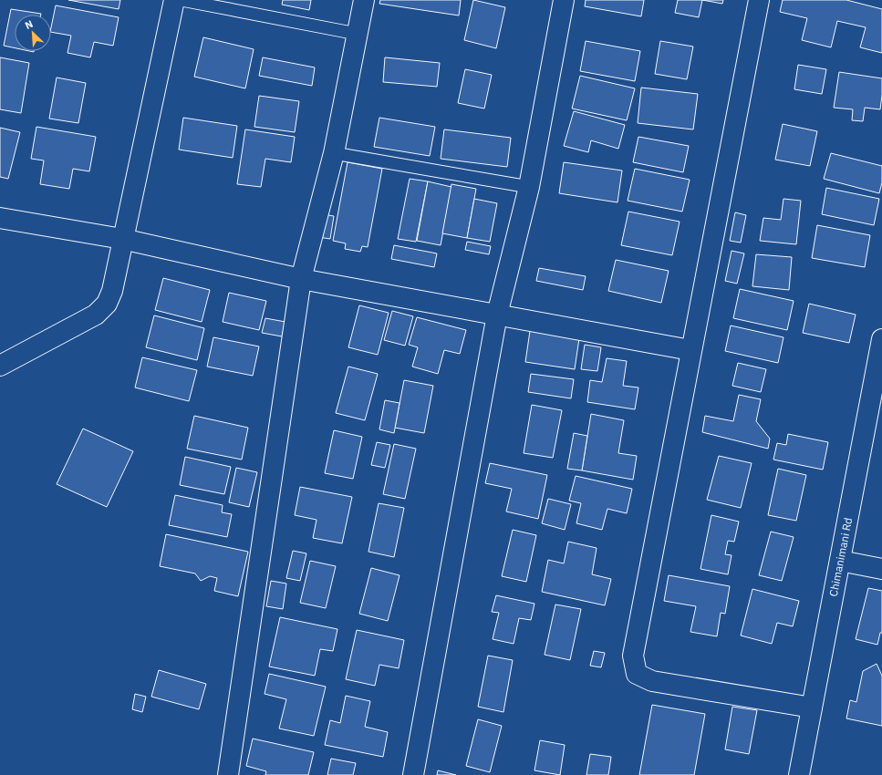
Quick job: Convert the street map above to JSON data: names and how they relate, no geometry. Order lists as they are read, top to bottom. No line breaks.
{"streets":{"street":["Chimanimani Rd"]},"north":"top left"}
